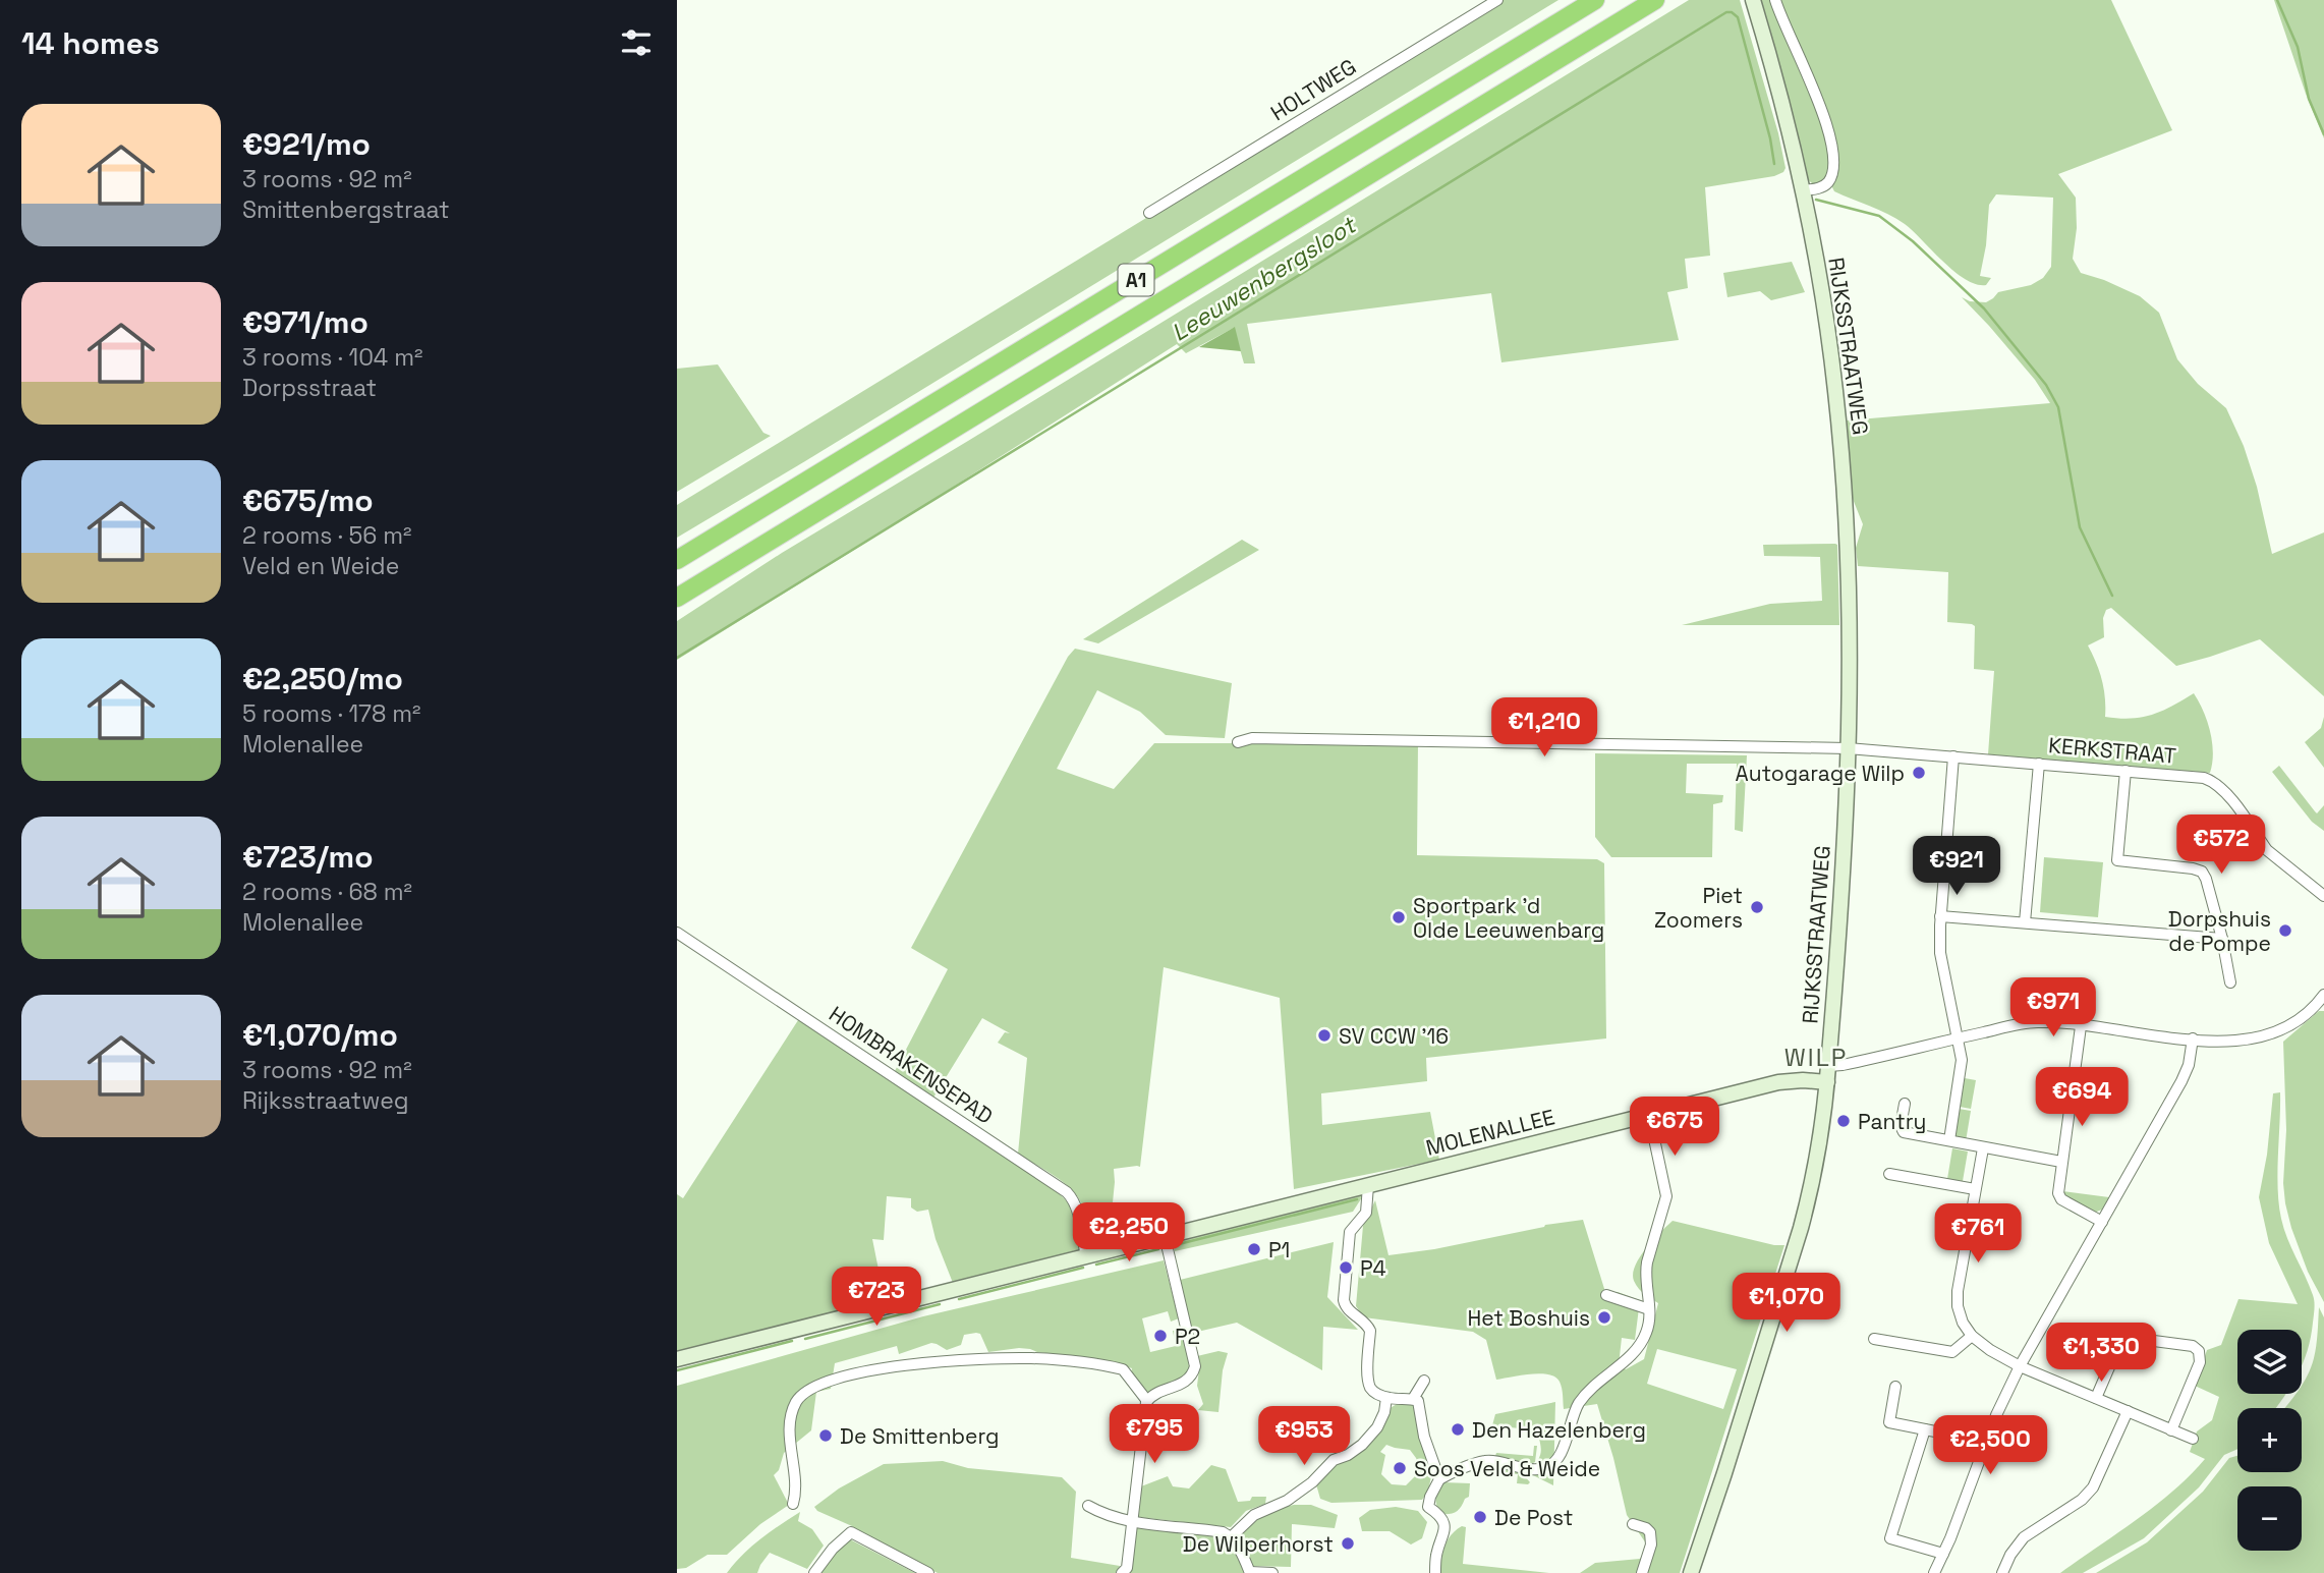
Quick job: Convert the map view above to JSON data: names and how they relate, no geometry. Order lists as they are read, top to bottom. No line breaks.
{"streets":{"highway":["A1"],"main road":["RIJKSSTRAATWEG","MOLENALLEE"],"street":["HOLTWEG","KERKSTRAAT","HOMBRAKENSEPAD"]},"crossings":[["RIJKSSTRAATWEG","KERKSTRAAT"],["RIJKSSTRAATWEG","MOLENALLEE"],["HOMBRAKENSEPAD","MOLENALLEE"]],"districts":["WILP"],"water":["Leeuwenbergsloot"],"places":["Autogarage Wilp","Piet Zoomers","Sportpark 'd Olde Leeuwenbarg","Dorpshuis de Pompe","SV CCW '16","Pantry","P1","P4","Het Boshuis","P2","Den Hazelenberg","De Smittenberg","Soos Veld & Weide","De Post","De Wilperhorst"],"page":{"heading":"14 homes","list":[{"name":"€921/mo","note":"3 rooms · 92 m² · Smittenbergstraat"},{"name":"€971/mo","note":"3 rooms · 104 m² · Dorpsstraat"},{"name":"€675/mo","note":"2 rooms · 56 m² · Veld en Weide"},{"name":"€2,250/mo","note":"5 rooms · 178 m² · Molenallee"},{"name":"€723/mo","note":"2 rooms · 68 m² · Molenallee"},{"name":"€1,070/mo","note":"3 rooms · 92 m² · Rijksstraatweg"}],"price":["€1,210","€572","€921","€971","€694","€675","€2,250","€761","€723","€1,070","€1,330","€795","€953","€2,500"],"map_buttons":["+","−"]}}
